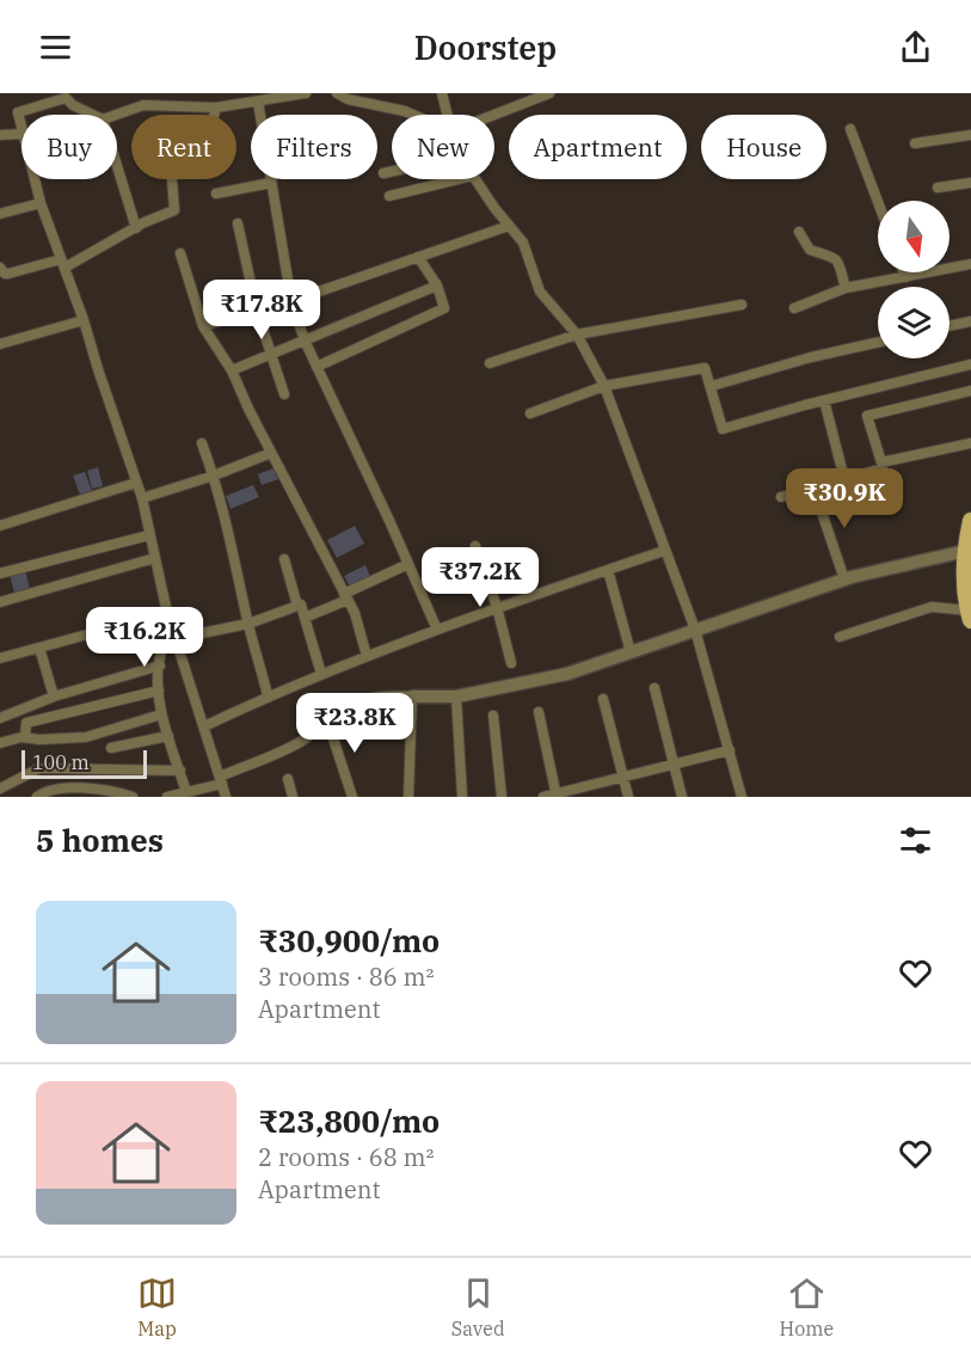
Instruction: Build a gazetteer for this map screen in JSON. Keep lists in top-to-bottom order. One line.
{"scale_bar":"100 m","north":"bottom","page":{"header":"Doorstep","chip":["Buy","Rent","Filters","New","Apartment","House"],"price":["₹17.8K","₹30.9K","₹37.2K","₹16.2K","₹23.8K"],"scale":"100 m","heading":"5 homes","list":[{"name":"₹30,900/mo","note":"3 rooms · 86 m² · Apartment"},{"name":"₹23,800/mo","note":"2 rooms · 68 m² · Apartment"}],"tabs":["Map","Saved","Home"]}}
